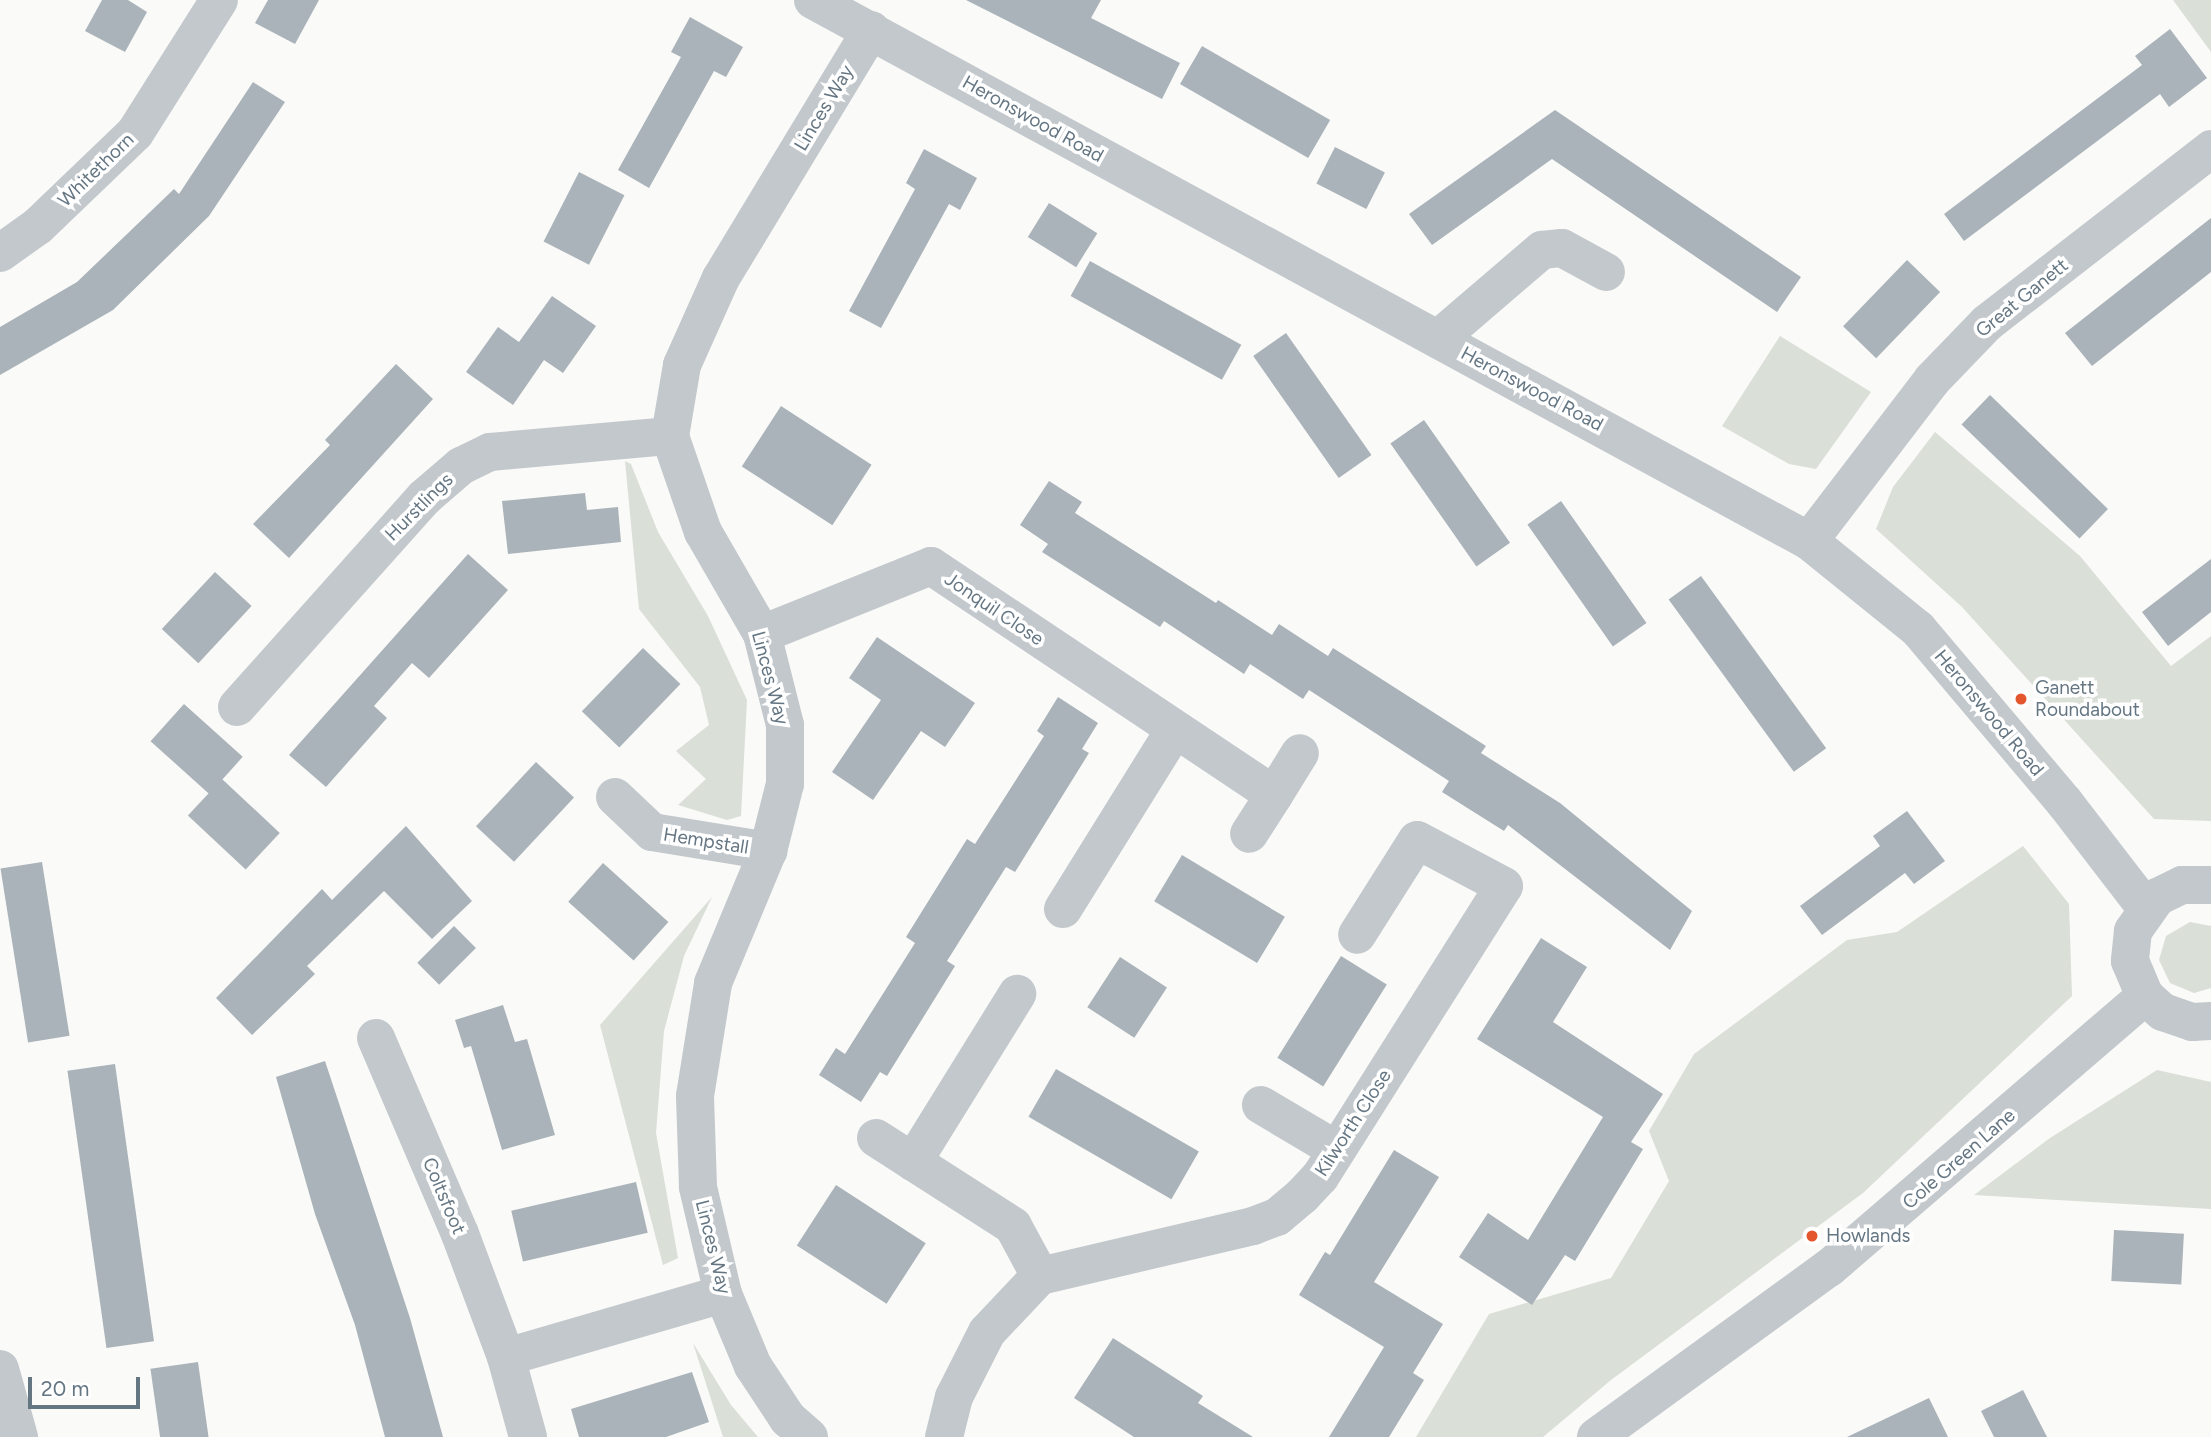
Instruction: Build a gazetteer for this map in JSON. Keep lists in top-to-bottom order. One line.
{"streets":{"street":["Linces Way","Heronswood Road","Whitethorn","Great Ganett","Hurstlings","Jonquil Close","Hempstall","Kilworth Close","Cole Green Lane","Coltsfoot"]},"crossings":[["Linces Way","Heronswood Road"],["Linces Way","Hurstlings"],["Linces Way","Jonquil Close"],["Linces Way","Hempstall"],["Heronswood Road","Great Ganett"]],"places":["Ganett Roundabout","Howlands"],"scale_bar":"20 m"}
